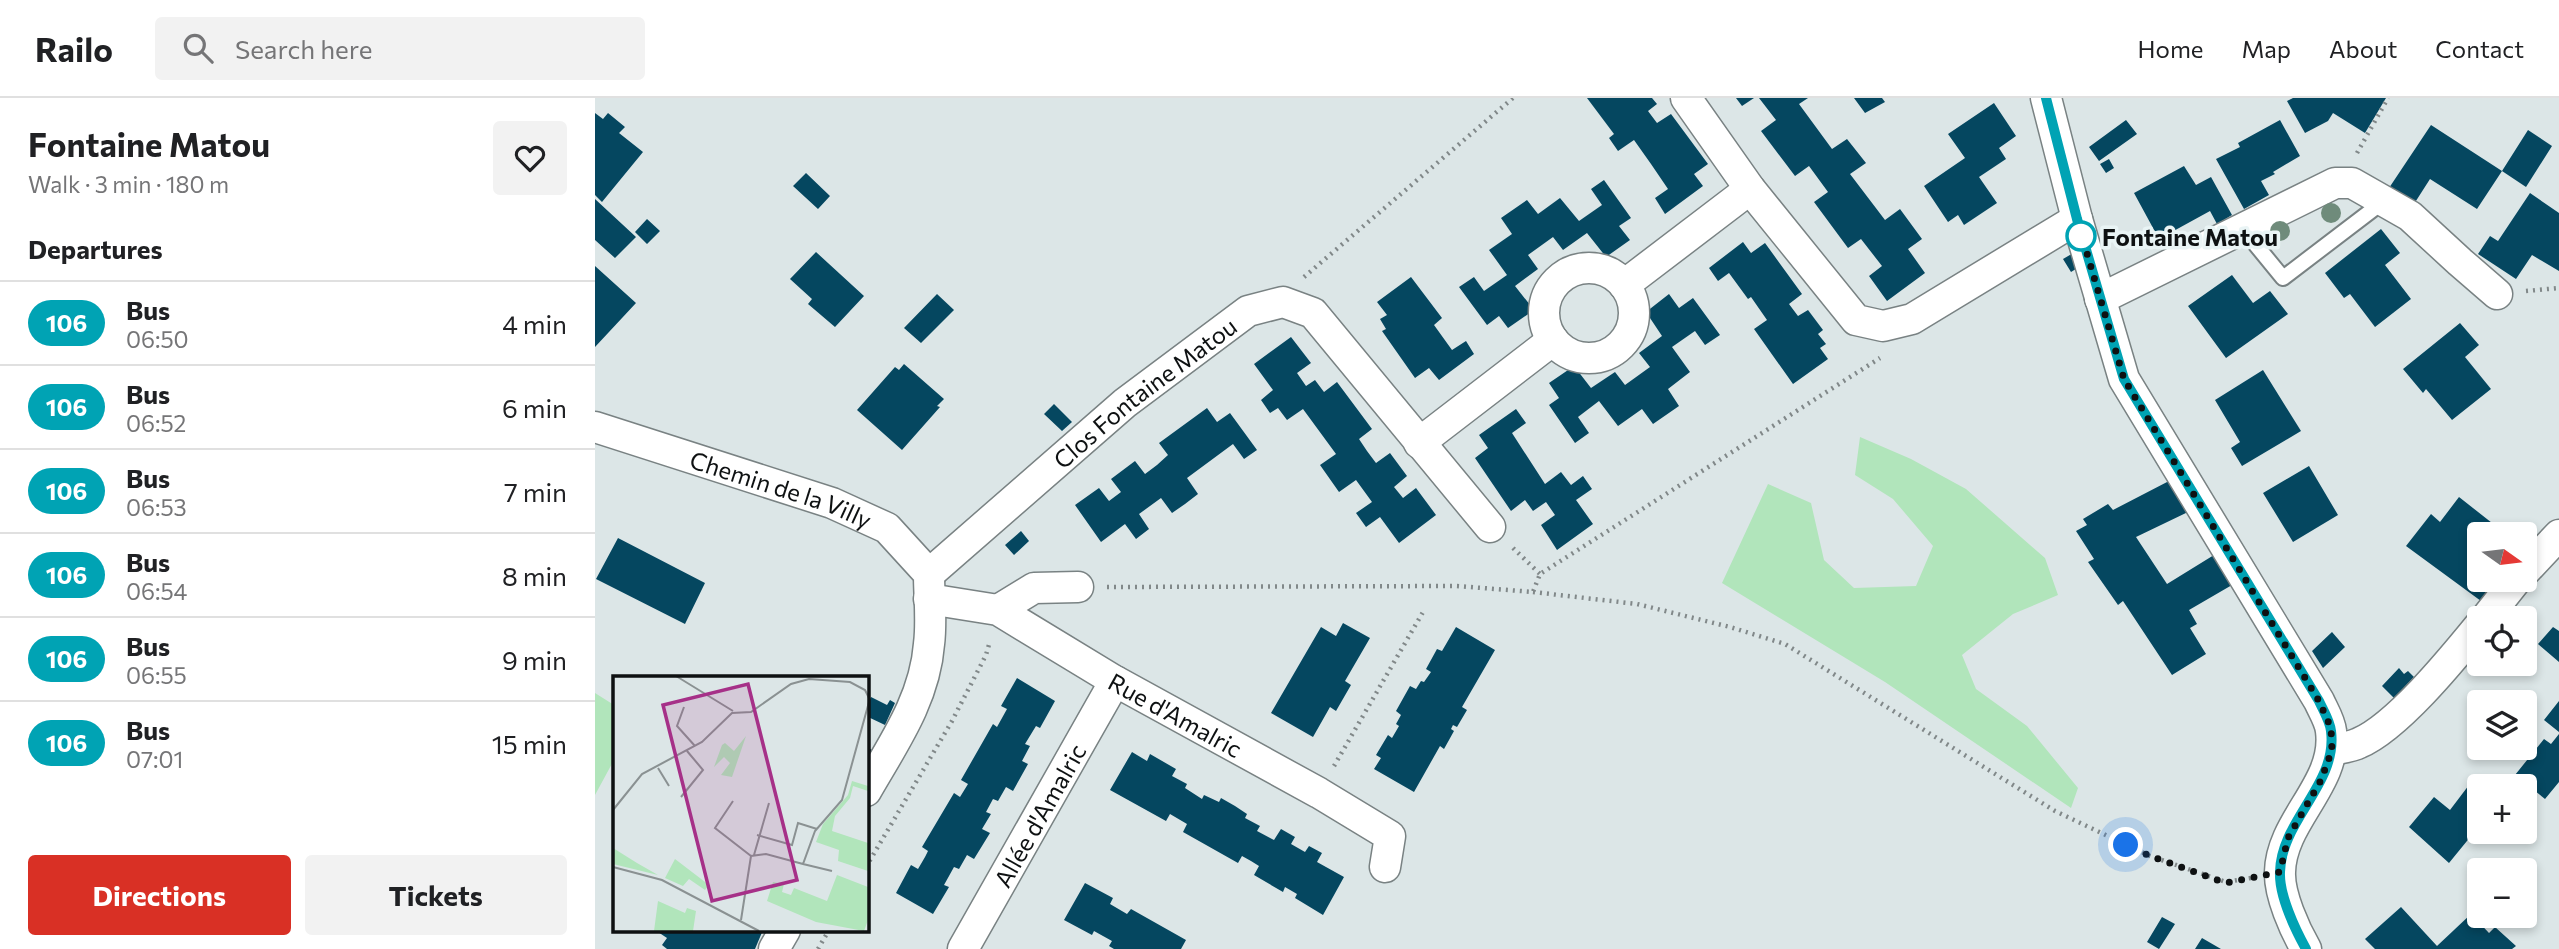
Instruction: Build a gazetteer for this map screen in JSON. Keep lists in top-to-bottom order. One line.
{"streets":{"street":["Clos Fontaine Matou","Chemin de la Villy","Rue d'Amalric","Allée d'Amalric"]},"crossings":[["Clos Fontaine Matou","Chemin de la Villy"],["Clos Fontaine Matou","Rue d'Amalric"],["Chemin de la Villy","Rue d'Amalric"],["Rue d'Amalric","Allée d'Amalric"]],"places":["Fontaine Matou"],"lines":["bus line 106"],"north":"right","page":{"header":"Railo","search":"Search here","nav":["Home","Map","About","Contact"],"heading":[["Fontaine Matou","Walk · 3 min · 180 m"],"Departures"],"list":[{"mark":"106","name":"Bus","note":"06:50","value":"4 min"},{"mark":"106","name":"Bus","note":"06:52","value":"6 min"},{"mark":"106","name":"Bus","note":"06:53","value":"7 min"},{"mark":"106","name":"Bus","note":"06:54","value":"8 min"},{"mark":"106","name":"Bus","note":"06:55","value":"9 min"},{"mark":"106","name":"Bus","note":"07:01","value":"15 min"}],"map_buttons":["+","−"],"buttons":["Directions","Tickets"]}}
